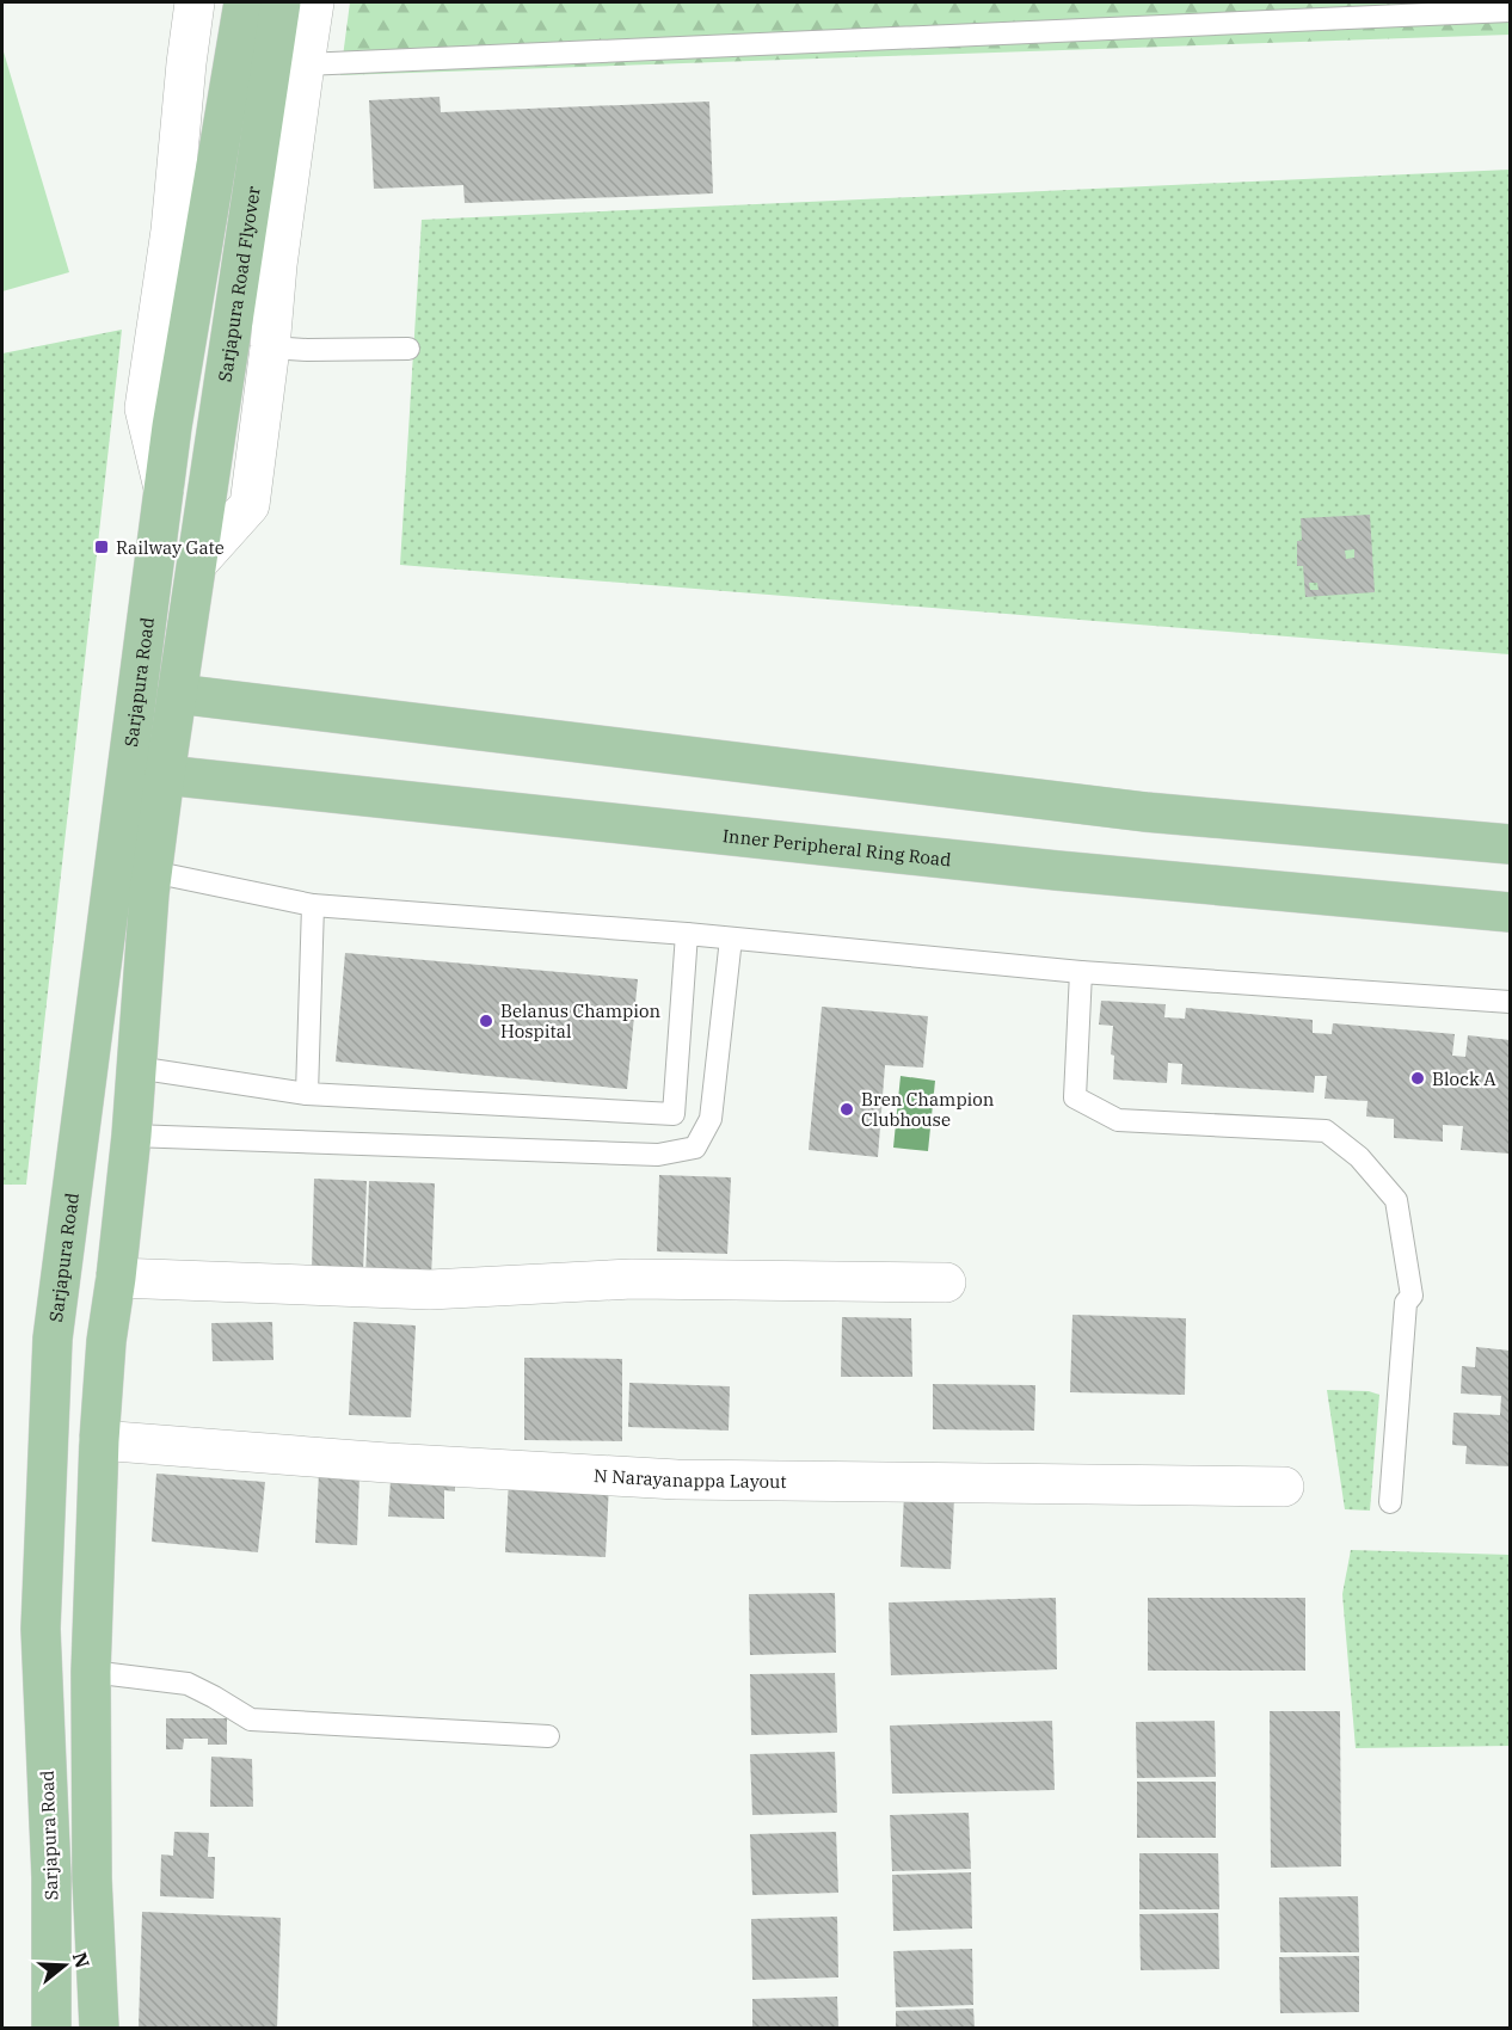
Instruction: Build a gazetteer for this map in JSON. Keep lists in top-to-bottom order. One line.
{"streets":{"main road":["Sarjapura Road Flyover","Sarjapura Road","Inner Peripheral Ring Road"],"street":["N Narayanappa Layout"]},"places":{"transit":["Railway Gate"],"other":["Belanus Champion Hospital","Block A","Bren Champion Clubhouse"]},"north":"right"}
